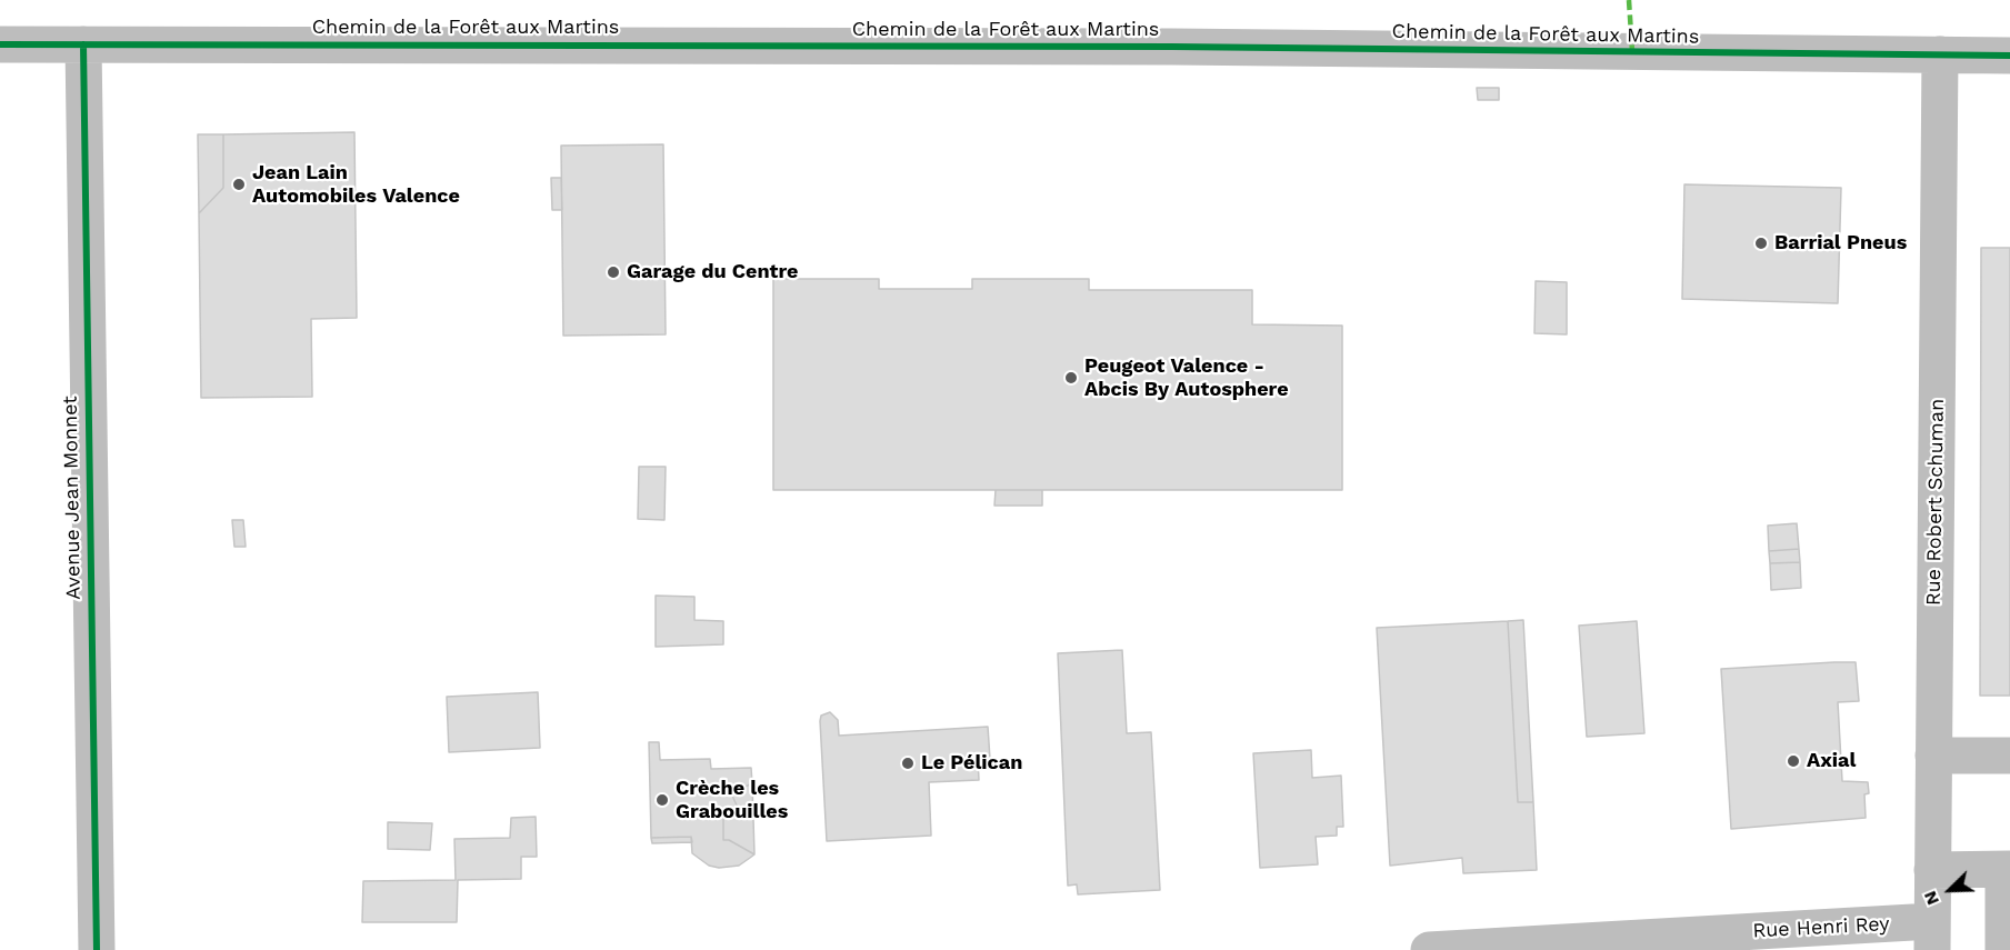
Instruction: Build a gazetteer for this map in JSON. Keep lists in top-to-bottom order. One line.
{"streets":{"street":["Chemin de la Forêt aux Martins","Avenue Jean Monnet","Rue Robert Schuman","Rue Henri Rey"]},"crossings":[["Chemin de la Forêt aux Martins","Avenue Jean Monnet"],["Chemin de la Forêt aux Martins","Rue Robert Schuman"],["Rue Robert Schuman","Rue Henri Rey"]],"places":["Jean Lain Automobiles Valence","Barrial Pneus","Garage du Centre","Peugeot Valence - Abcis By Autosphere","Axial","Le Pélican","Crèche les Grabouilles"],"north":"bottom left"}
